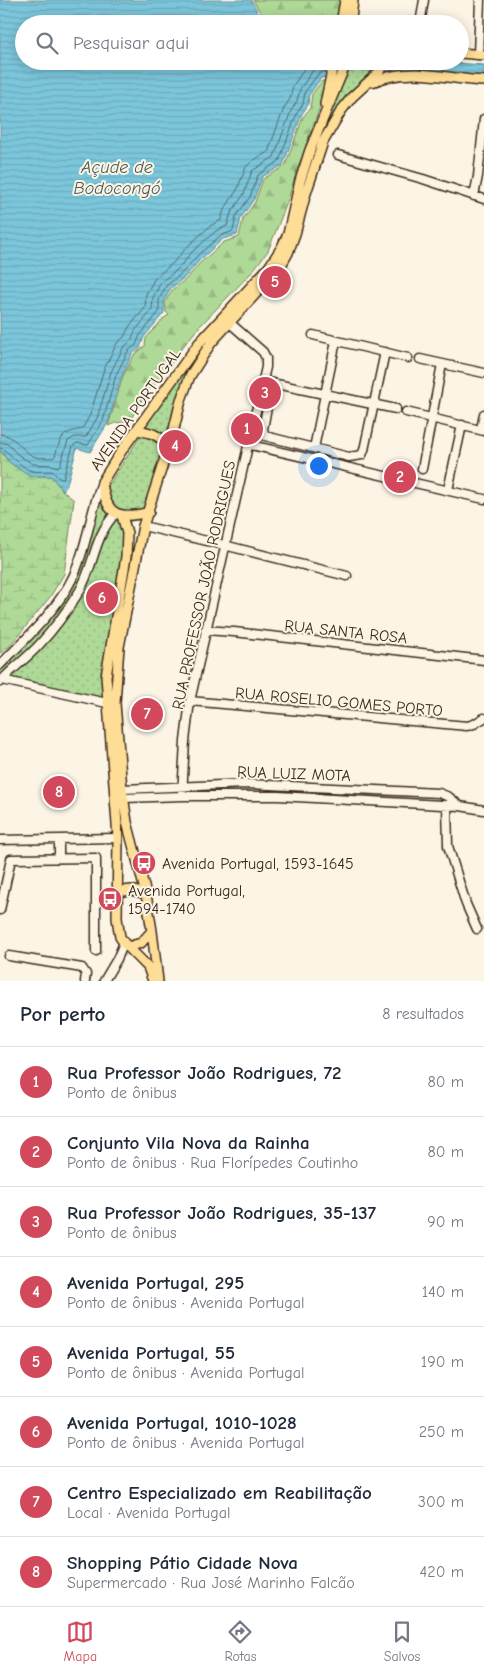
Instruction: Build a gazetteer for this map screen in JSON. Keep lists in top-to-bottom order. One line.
{"streets":{"main road":["AVENIDA PORTUGAL"],"street":["RUA PROFESSOR JOÃO RODRIGUES","RUA SANTA ROSA","RUA ROSELIO GOMES PORTO","RUA LUIZ MOTA"]},"crossings":[["AVENIDA PORTUGAL","RUA PROFESSOR JOÃO RODRIGUES"],["AVENIDA PORTUGAL","RUA LUIZ MOTA"],["RUA PROFESSOR JOÃO RODRIGUES","RUA SANTA ROSA"],["RUA PROFESSOR JOÃO RODRIGUES","RUA ROSELIO GOMES PORTO"],["RUA PROFESSOR JOÃO RODRIGUES","RUA LUIZ MOTA"]],"water":["Açude de Bodocongó"],"places":{"bus stop":["Avenida Portugal, 1593-1645","Avenida Portugal, 1594-1740"]},"page":{"search":"Pesquisar aqui","pins":["5","3","1","4","2","6","7","8"],"heading":["Por perto","8 resultados"],"list":[{"mark":"1","name":"Rua Professor João Rodrigues, 72","note":"Ponto de ônibus","value":"80 m"},{"mark":"2","name":"Conjunto Vila Nova da Rainha","note":"Ponto de ônibus · Rua Florípedes Coutinho","value":"80 m"},{"mark":"3","name":"Rua Professor João Rodrigues, 35-137","note":"Ponto de ônibus","value":"90 m"},{"mark":"4","name":"Avenida Portugal, 295","note":"Ponto de ônibus · Avenida Portugal","value":"140 m"},{"mark":"5","name":"Avenida Portugal, 55","note":"Ponto de ônibus · Avenida Portugal","value":"190 m"},{"mark":"6","name":"Avenida Portugal, 1010-1028","note":"Ponto de ônibus · Avenida Portugal","value":"250 m"},{"mark":"7","name":"Centro Especializado em Reabilitação","note":"Local · Avenida Portugal","value":"300 m"},{"mark":"8","name":"Shopping Pátio Cidade Nova","note":"Supermercado · Rua José Marinho Falcão","value":"420 m"}],"nav":["Mapa","Rotas","Salvos"]}}
